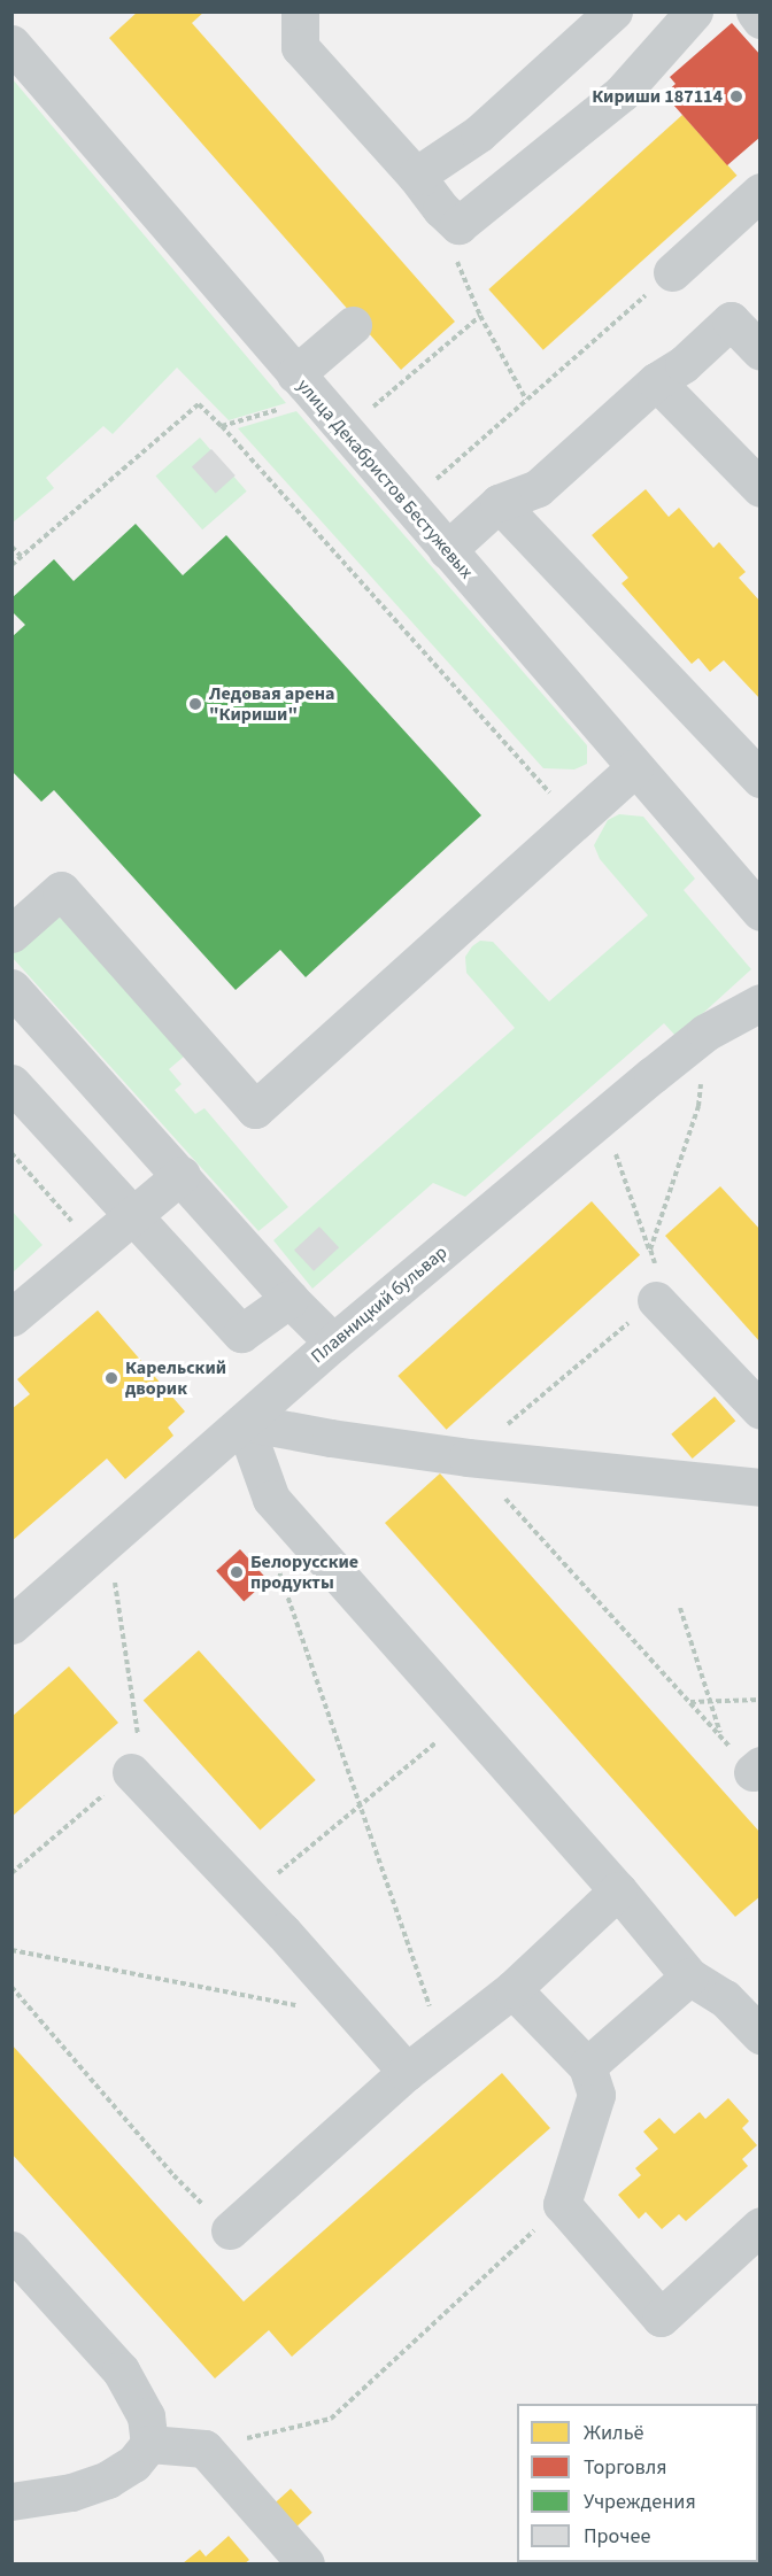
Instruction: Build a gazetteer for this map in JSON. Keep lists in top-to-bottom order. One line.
{"streets":{"street":["улица Декабристов Бестужевых","Плавницкий бульвар"]},"places":["Кириши 187114","Ледовая арена \"Кириши\"","Карельский дворик","Белорусские продукты"],"legend":["Жильё","Торговля","Учреждения","Прочее"]}
